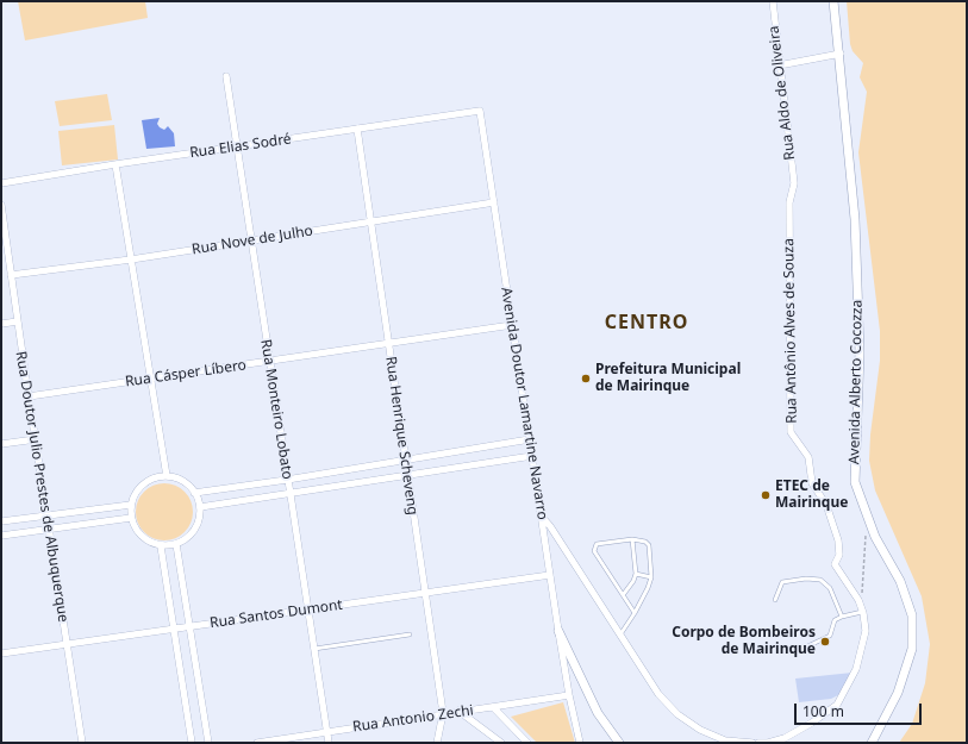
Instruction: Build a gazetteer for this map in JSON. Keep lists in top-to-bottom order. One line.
{"streets":{"street":["Rua Aldo de Oliveira","Rua Elias Sodré","Rua Nove de Julho","Rua Antônio Alves de Souza","Rua Cásper Líbero","Avenida Alberto Cocozza","Avenida Doutor Lamartine Navarro","Rua Monteiro Lobato","Rua Henrique Scheveng","Rua Doutor Julio Prestes de Albuquerque","Rua Santos Dumont","Rua Antonio Zechi"]},"crossings":[["Rua Aldo de Oliveira","Rua Antônio Alves de Souza"],["Rua Elias Sodré","Avenida Doutor Lamartine Navarro"],["Rua Elias Sodré","Rua Monteiro Lobato"],["Rua Elias Sodré","Rua Henrique Scheveng"],["Rua Nove de Julho","Avenida Doutor Lamartine Navarro"],["Rua Nove de Julho","Rua Monteiro Lobato"],["Rua Nove de Julho","Rua Henrique Scheveng"],["Rua Nove de Julho","Rua Doutor Julio Prestes de Albuquerque"],["Rua Cásper Líbero","Avenida Doutor Lamartine Navarro"],["Rua Cásper Líbero","Rua Monteiro Lobato"],["Rua Cásper Líbero","Rua Henrique Scheveng"],["Rua Cásper Líbero","Rua Doutor Julio Prestes de Albuquerque"],["Avenida Doutor Lamartine Navarro","Rua Santos Dumont"],["Avenida Doutor Lamartine Navarro","Rua Antonio Zechi"],["Rua Monteiro Lobato","Rua Santos Dumont"],["Rua Monteiro Lobato","Rua Antonio Zechi"],["Rua Henrique Scheveng","Rua Santos Dumont"],["Rua Henrique Scheveng","Rua Antonio Zechi"],["Rua Doutor Julio Prestes de Albuquerque","Rua Santos Dumont"]],"districts":["CENTRO"],"places":["Prefeitura Municipal de Mairinque","ETEC de Mairinque","Corpo de Bombeiros de Mairinque"],"scale_bar":"100 m"}
